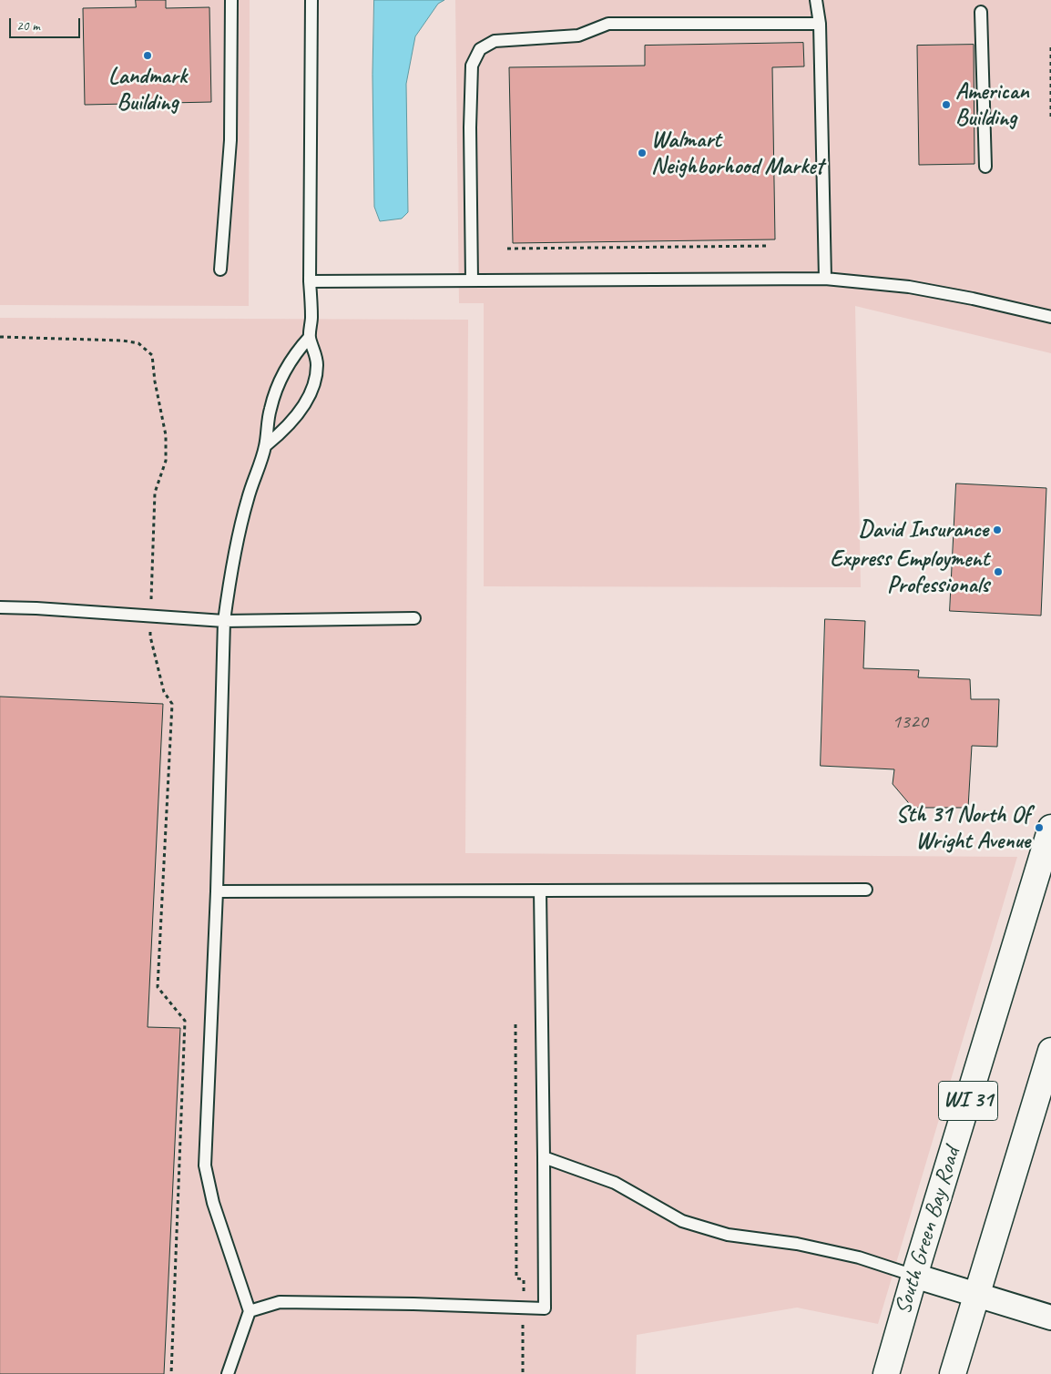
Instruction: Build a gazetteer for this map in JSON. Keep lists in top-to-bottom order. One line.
{"streets":{"main road":["WI 31","South Green Bay Road"]},"places":["Landmark Building","American Building","Walmart Neighborhood Market","David Insurance","Express Employment Professionals","Sth 31 North Of Wright Avenue"],"house_numbers":["1320"],"scale_bar":"20 m"}
